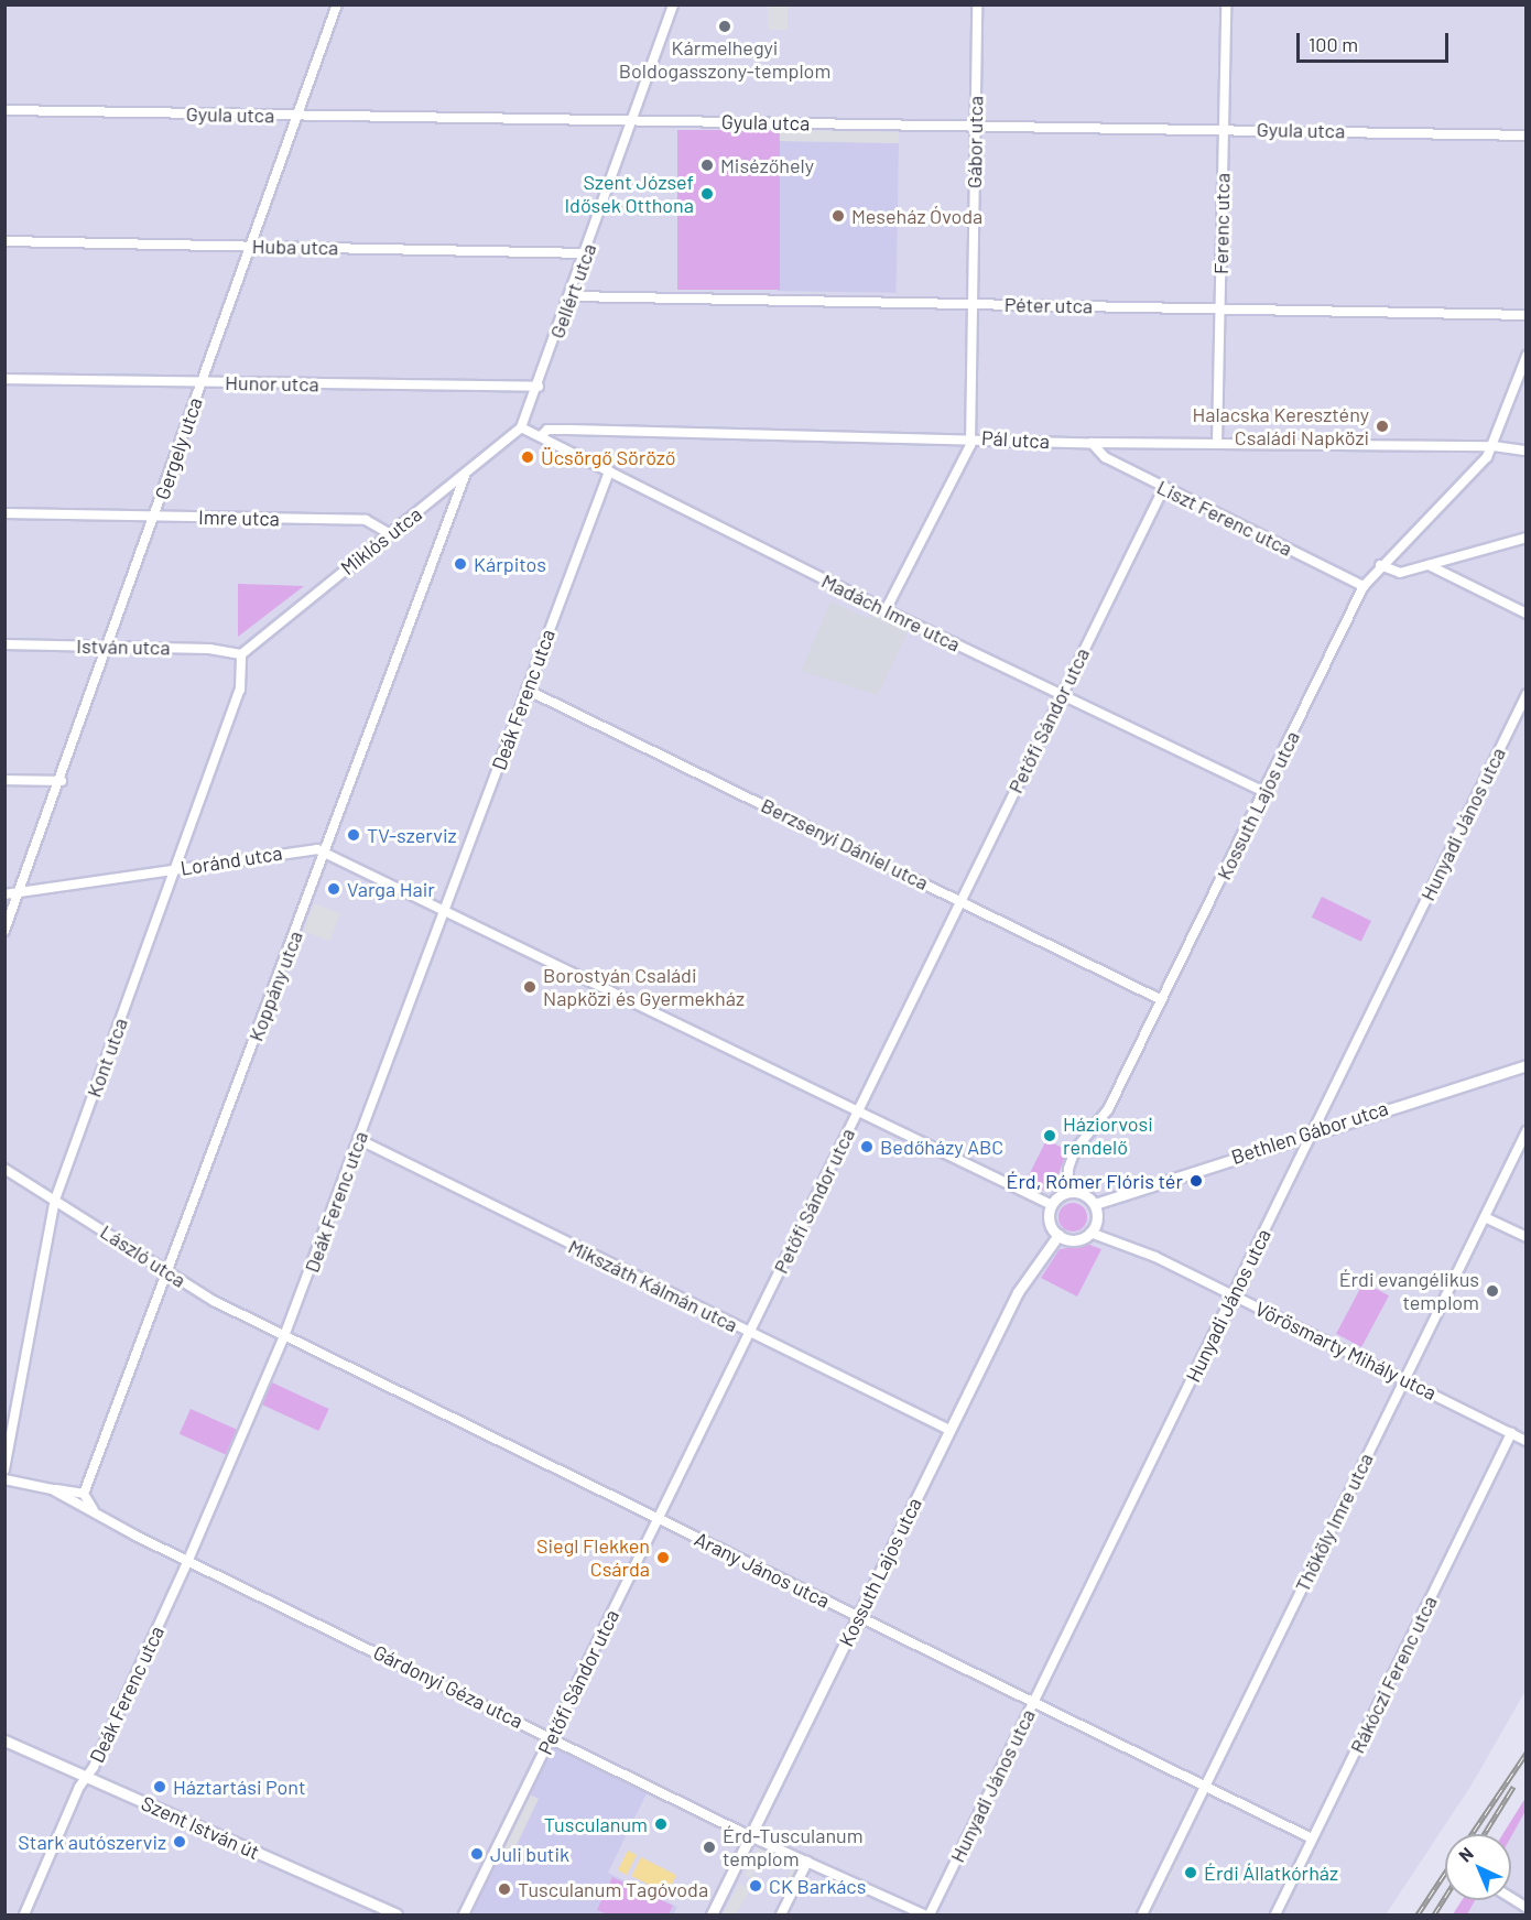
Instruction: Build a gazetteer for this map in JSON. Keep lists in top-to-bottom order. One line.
{"streets":{"street":["Gyula utca","Gábor utca","Ferenc utca","Huba utca","Gellért utca","Péter utca","Hunor utca","Pál utca","Gergely utca","Imre utca","Liszt Ferenc utca","Miklós utca","Madách Imre utca","István utca","Deák Ferenc utca","Petőfi Sándor utca","Kossuth Lajos utca","Hunyadi János utca","Berzsenyi Dániel utca","Loránd utca","Koppány utca","Kont utca","Bethlen Gábor utca","László utca","Mikszáth Kálmán utca","Vörösmarty Mihály utca","Thököly Imre utca","Arany János utca","Rákóczi Ferenc utca","Gárdonyi Géza utca","Szent István út"]},"crossings":[["Gyula utca","Gábor utca"],["Gyula utca","Ferenc utca"],["Gyula utca","Gellért utca"],["Gyula utca","Gergely utca"],["Gábor utca","Péter utca"],["Gábor utca","Pál utca"],["Gábor utca","Madách Imre utca"],["Ferenc utca","Péter utca"],["Ferenc utca","Pál utca"],["Huba utca","Gellért utca"],["Huba utca","Gergely utca"],["Gellért utca","Péter utca"],["Gellért utca","Hunor utca"],["Gellért utca","Miklós utca"],["Gellért utca","Madách Imre utca"],["Hunor utca","Gergely utca"],["Pál utca","Liszt Ferenc utca"],["Pál utca","Madách Imre utca"],["Pál utca","Kossuth Lajos utca"],["Gergely utca","Imre utca"],["Gergely utca","István utca"],["Gergely utca","Loránd utca"],["Imre utca","Miklós utca"],["Liszt Ferenc utca","Petőfi Sándor utca"],["Liszt Ferenc utca","Kossuth Lajos utca"],["Miklós utca","Madách Imre utca"],["Miklós utca","István utca"],["Miklós utca","Koppány utca"],["Miklós utca","Kont utca"],["Madách Imre utca","Deák Ferenc utca"],["Madách Imre utca","Petőfi Sándor utca"],["Madách Imre utca","Kossuth Lajos utca"],["István utca","Kont utca"],["Deák Ferenc utca","Berzsenyi Dániel utca"],["Deák Ferenc utca","Loránd utca"],["Deák Ferenc utca","László utca"],["Deák Ferenc utca","Mikszáth Kálmán utca"],["Deák Ferenc utca","Arany János utca"],["Deák Ferenc utca","Gárdonyi Géza utca"],["Deák Ferenc utca","Szent István út"],["Petőfi Sándor utca","Berzsenyi Dániel utca"],["Petőfi Sándor utca","Mikszáth Kálmán utca"],["Petőfi Sándor utca","Arany János utca"],["Petőfi Sándor utca","Gárdonyi Géza utca"],["Kossuth Lajos utca","Berzsenyi Dániel utca"],["Kossuth Lajos utca","Bethlen Gábor utca"],["Kossuth Lajos utca","Mikszáth Kálmán utca"],["Kossuth Lajos utca","Vörösmarty Mihály utca"],["Kossuth Lajos utca","Arany János utca"],["Kossuth Lajos utca","Gárdonyi Géza utca"],["Hunyadi János utca","Bethlen Gábor utca"],["Hunyadi János utca","Vörösmarty Mihály utca"],["Hunyadi János utca","Arany János utca"],["Loránd utca","Koppány utca"],["Loránd utca","Kont utca"],["Koppány utca","László utca"],["Kont utca","László utca"],["Bethlen Gábor utca","Vörösmarty Mihály utca"],["László utca","Arany János utca"],["Vörösmarty Mihály utca","Thököly Imre utca"],["Vörösmarty Mihály utca","Rákóczi Ferenc utca"],["Thököly Imre utca","Arany János utca"],["Arany János utca","Rákóczi Ferenc utca"]],"places":["Kármelhegyi Boldogasszony-templom","Misézőhely","Szent József Idősek Otthona","Meseház Óvoda","Halacska Keresztény Családi Napközi","Ücsörgő Söröző","Kárpitos","TV-szerviz","Varga Hair","Borostyán Családi Napközi és Gyermekház","Háziorvosi rendelő","Bedőházy ABC","Érd, Rómer Flóris tér","Érdi evangélikus templom","Siegl Flekken Csárda","Háztartási Pont","Tusculanum","Stark autószerviz","Érd-Tusculanum templom","Juli butik","Érdi Állatkórház","CK Barkács","Tusculanum Tagóvoda"],"scale_bar":"100 m","north":"top left"}
